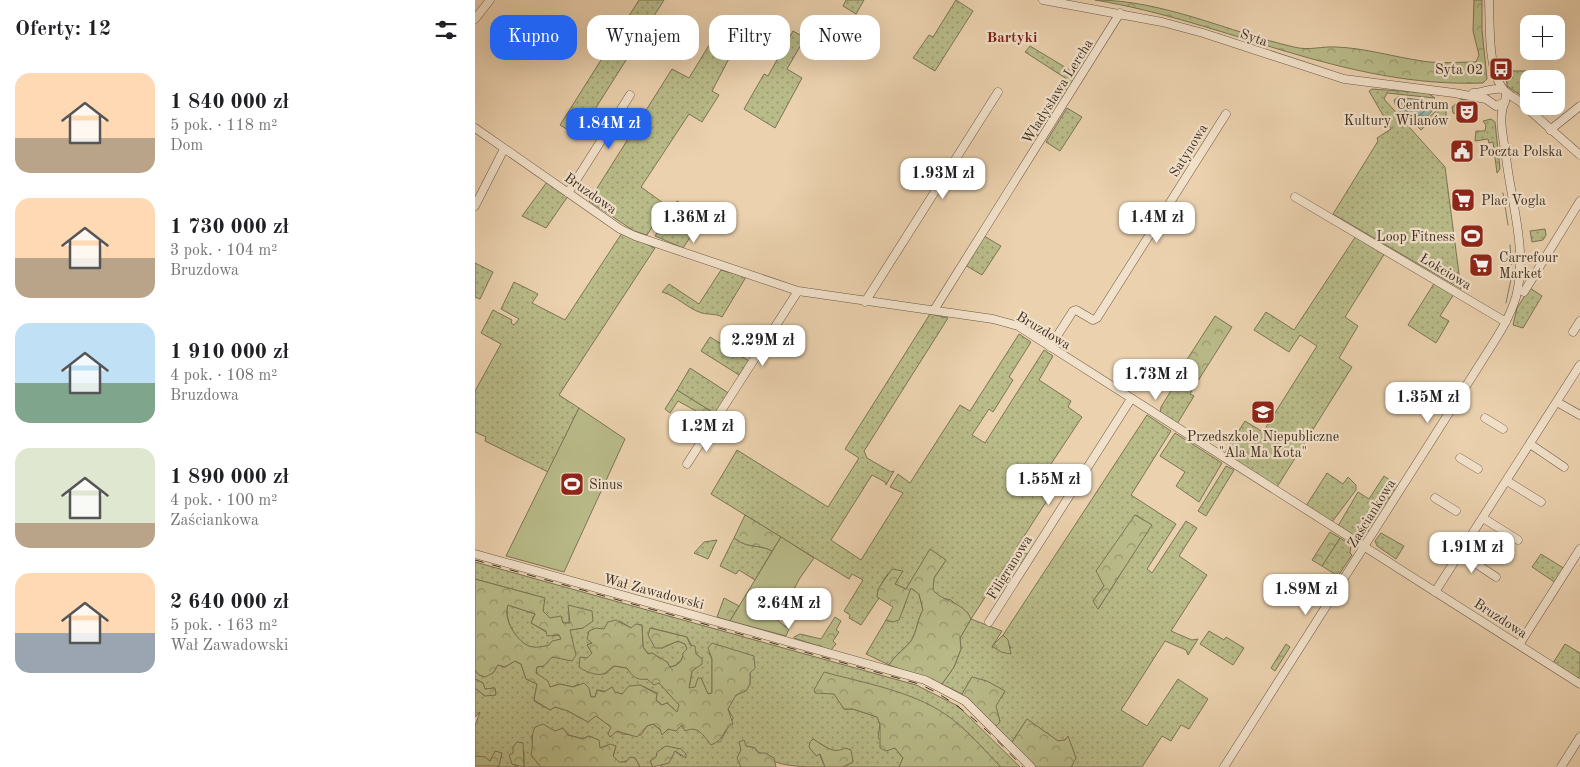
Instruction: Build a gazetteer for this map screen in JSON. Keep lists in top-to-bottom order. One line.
{"streets":{"street":["Syta","Władysława Lercha","Satynowa","Bruzdowa","Łokciowa","Zaściankowa","Filigranowa","Wał Zawadowski"]},"crossings":[["Syta","Władysława Lercha"],["Władysława Lercha","Bruzdowa"],["Satynowa","Bruzdowa"],["Bruzdowa","Zaściankowa"],["Bruzdowa","Filigranowa"],["Łokciowa","Zaściankowa"]],"districts":["Bartyki"],"places":{"bus stop":["Syta 02"],"theatre":["Centrum Kultury Wilanów"],"public building":["Poczta Polska"],"supermarket":["Plac Vogla","Carrefour Market"],"sports":["Loop Fitness","Sinus"],"school or university":["Przedszkole Niepubliczne \"Ala Ma Kota\""]},"page":{"heading":"Oferty: 12","map_buttons":["+","−"],"chip":["Kupno","Wynajem","Filtry","Nowe"],"list":[{"name":"1 840 000 zł","note":"5 pok. · 118 m² · Dom"},{"name":"1 730 000 zł","note":"3 pok. · 104 m² · Bruzdowa"},{"name":"1 910 000 zł","note":"4 pok. · 108 m² · Bruzdowa"},{"name":"1 890 000 zł","note":"4 pok. · 100 m² · Zaściankowa"},{"name":"2 640 000 zł","note":"5 pok. · 163 m² · Wał Zawadowski"}],"price":["1.84M zł","1.93M zł","1.36M zł","1.4M zł","2.29M zł","1.73M zł","1.35M zł","1.2M zł","1.55M zł","1.91M zł","1.89M zł","2.64M zł"]}}
